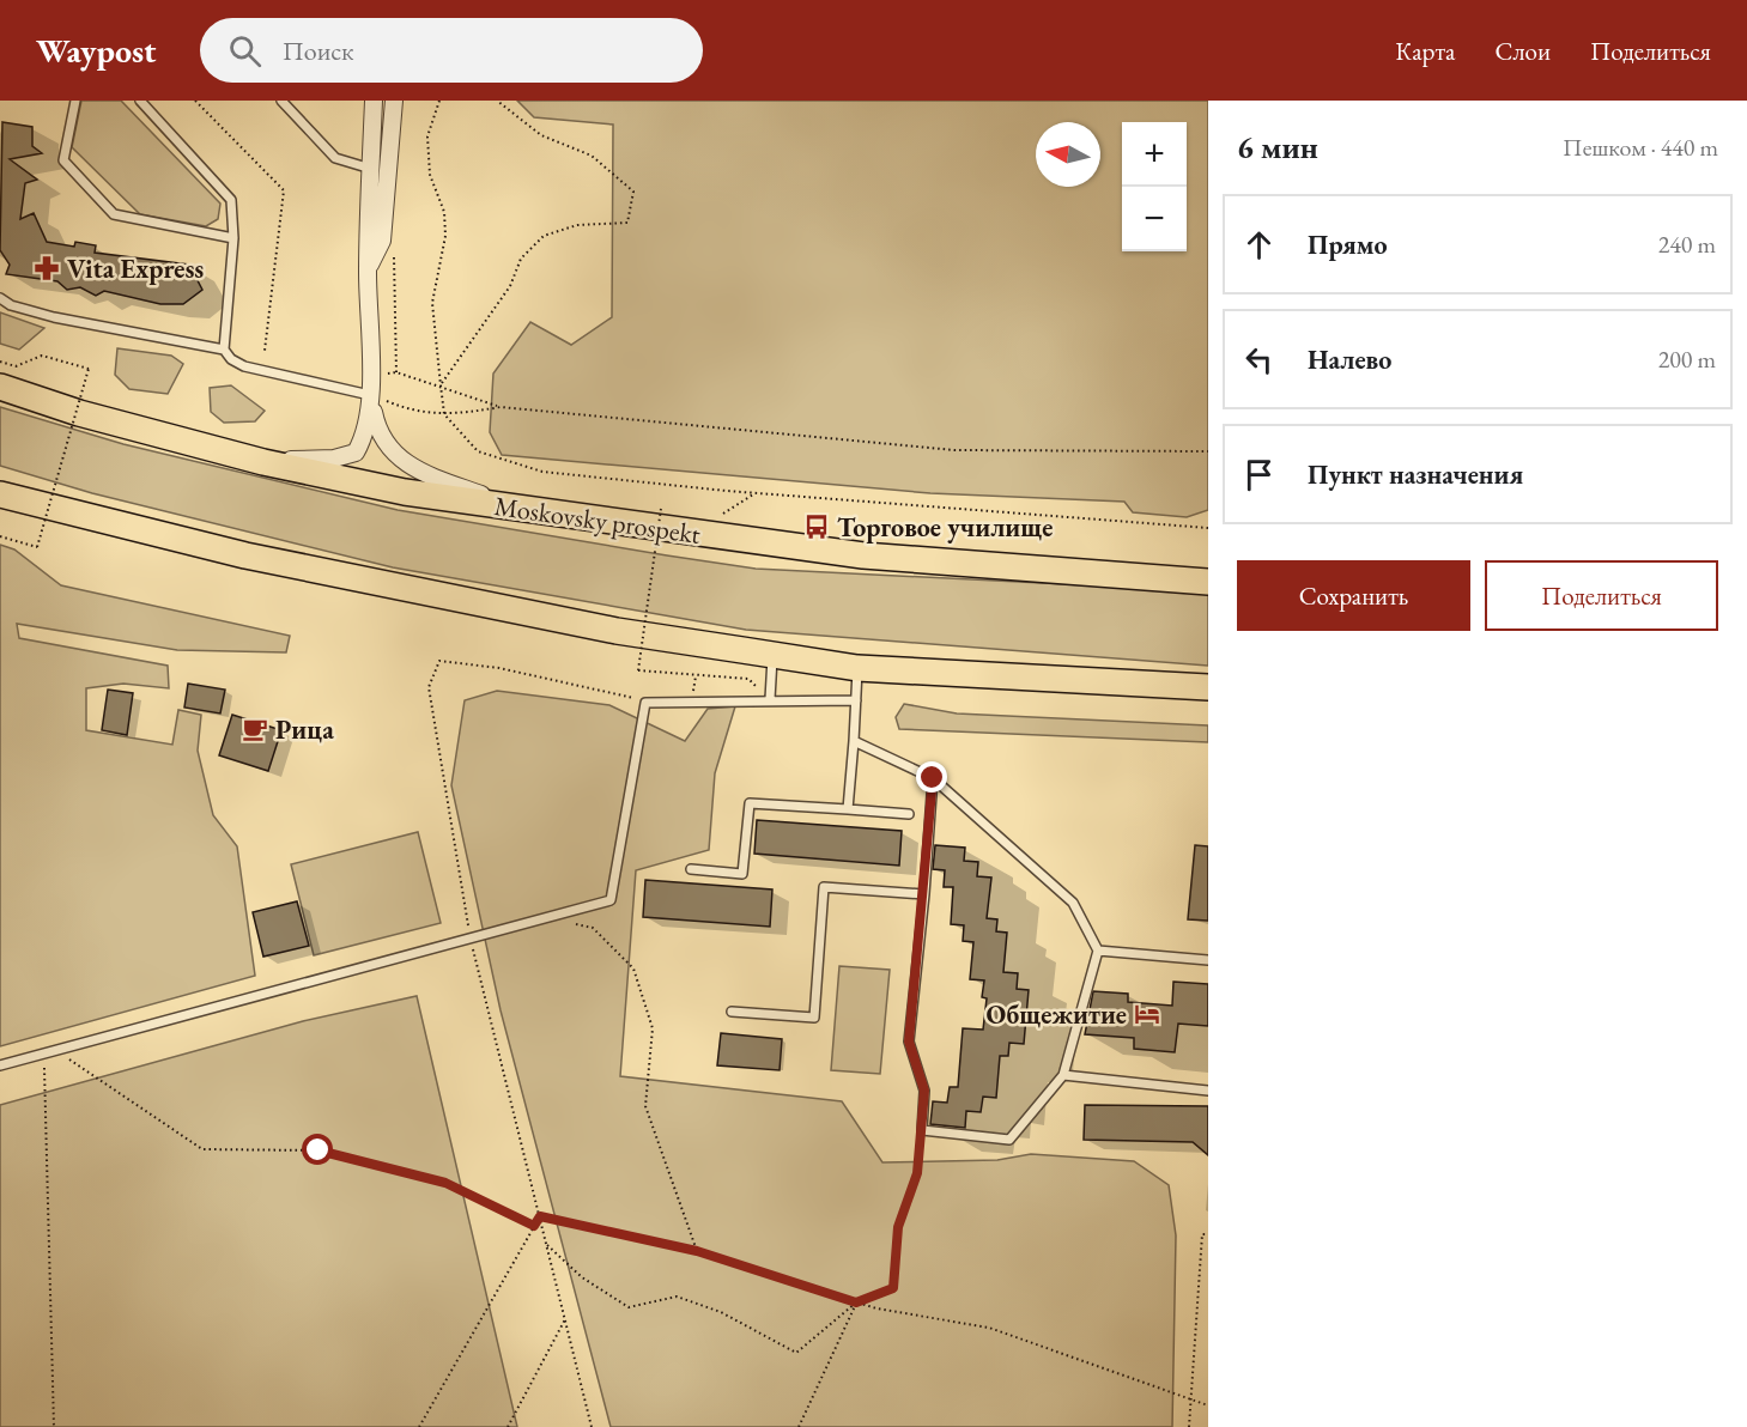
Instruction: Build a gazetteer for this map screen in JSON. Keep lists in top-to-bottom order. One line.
{"streets":{"main road":["Moskovsky prospekt"]},"places":{"pharmacy":["Vita Express"],"bus stop":["Торговое училище"],"cafe":["Рица"],"hotel":["Общежитие"]},"north":"left","page":{"header":"Waypost","search":"Поиск","nav":["Карта","Слои","Поделиться"],"heading":["6 мин","Пешком · 440 m"],"map_buttons":["+","−"],"list":[["Прямо","240 m"],["Налево","200 m"],"Пункт назначения"],"buttons":["Сохранить","Поделиться"]}}
